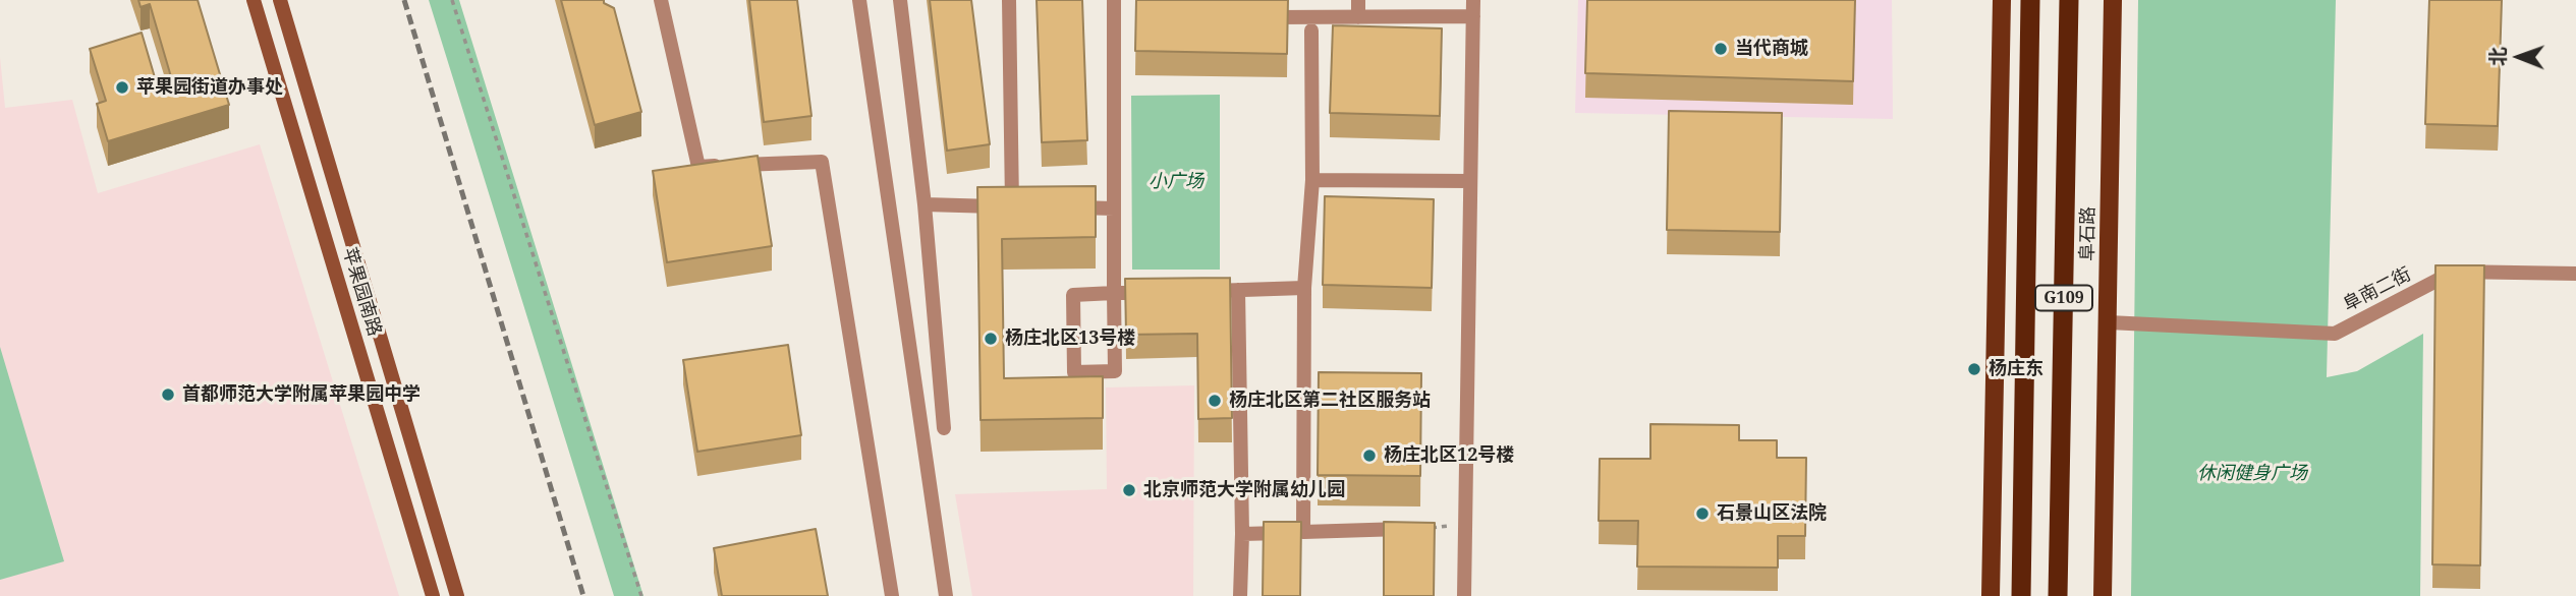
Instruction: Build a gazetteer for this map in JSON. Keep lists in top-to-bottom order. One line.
{"streets":{"highway":["阜石路","G109"],"main road":["苹果园南路"],"street":["阜南二街"]},"crossings":[["阜石路","阜南二街"]],"parks":["小广场","休闲健身广场"],"places":["当代商城","苹果园街道办事处","杨庄北区13号楼","杨庄东","首都师范大学附属苹果园中学","杨庄北区第二社区服务站","杨庄北区12号楼","北京师范大学附属幼儿园","石景山区法院"],"north":"left"}
